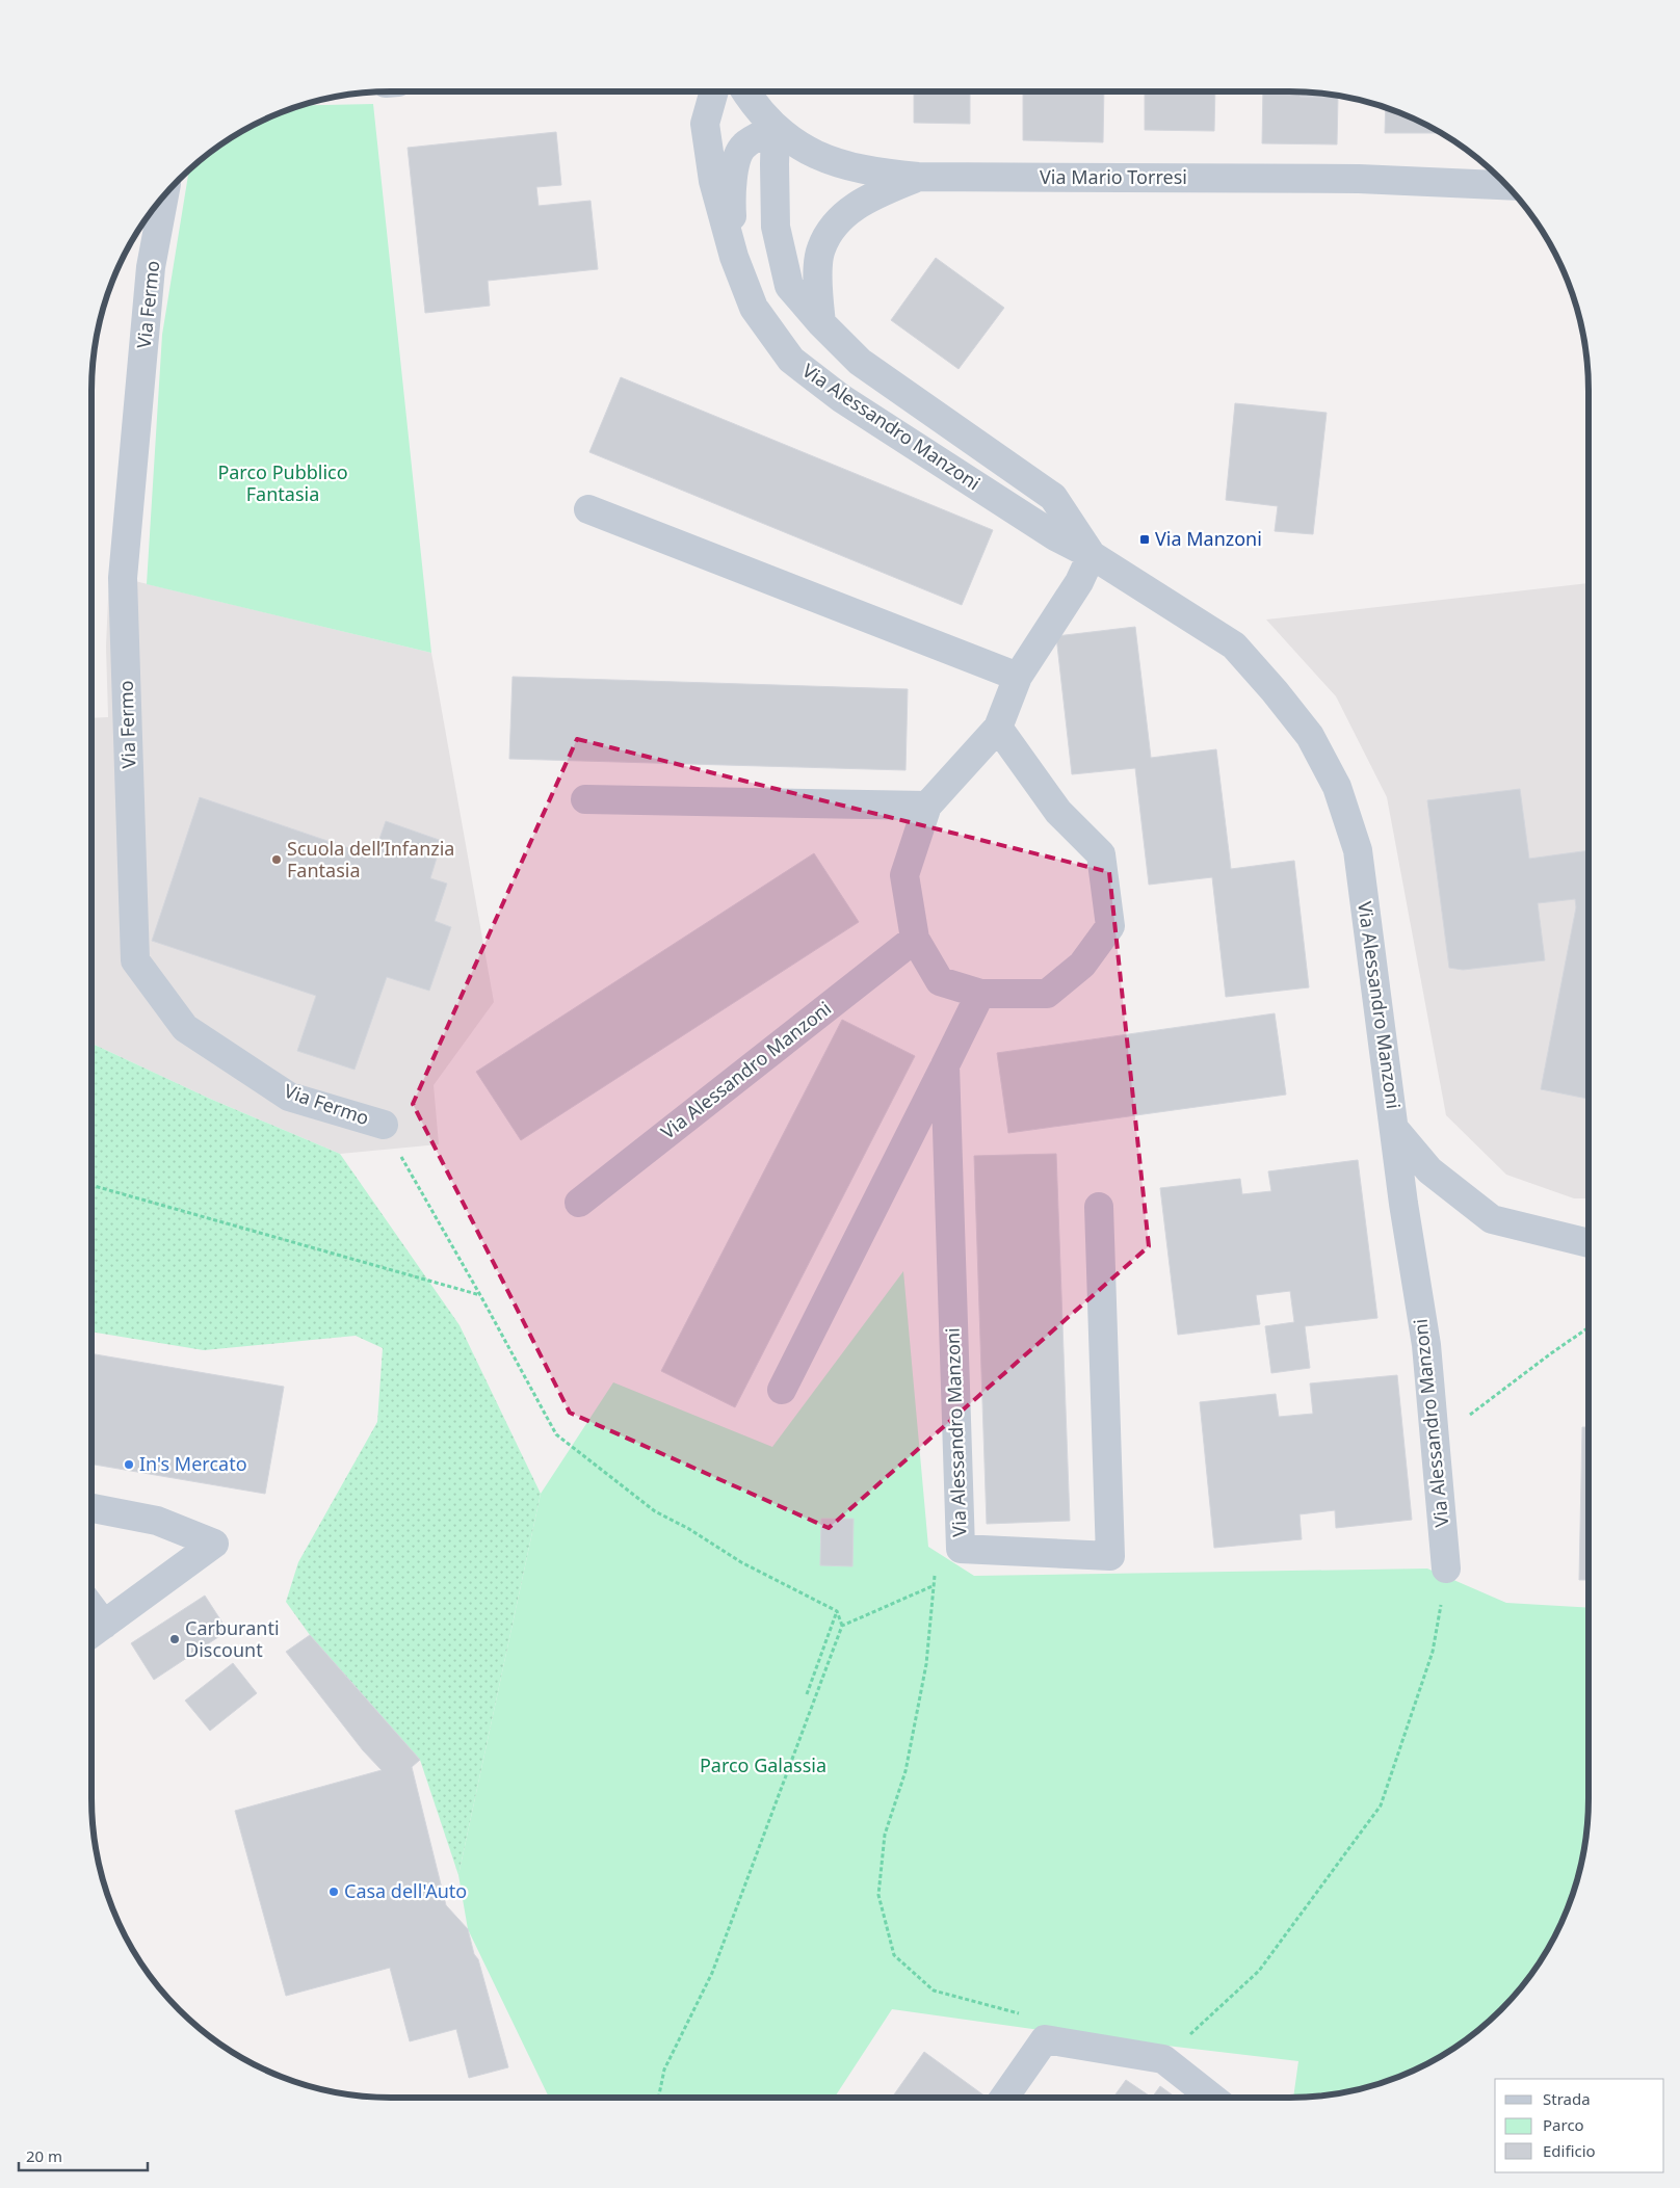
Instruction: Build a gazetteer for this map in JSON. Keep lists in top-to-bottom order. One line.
{"streets":{"street":["Via Mario Torresi","Via Fermo","Via Alessandro Manzoni"]},"crossings":[["Via Mario Torresi","Via Alessandro Manzoni"]],"parks":["Parco Pubblico Fantasia","Parco Galassia"],"places":{"transit":["Via Manzoni"],"other":["Scuola dell’Infanzia Fantasia","In's Mercato","Carburanti Discount","Casa dell'Auto"]},"legend":["Strada","Parco","Edificio"],"scale_bar":"20 m"}
